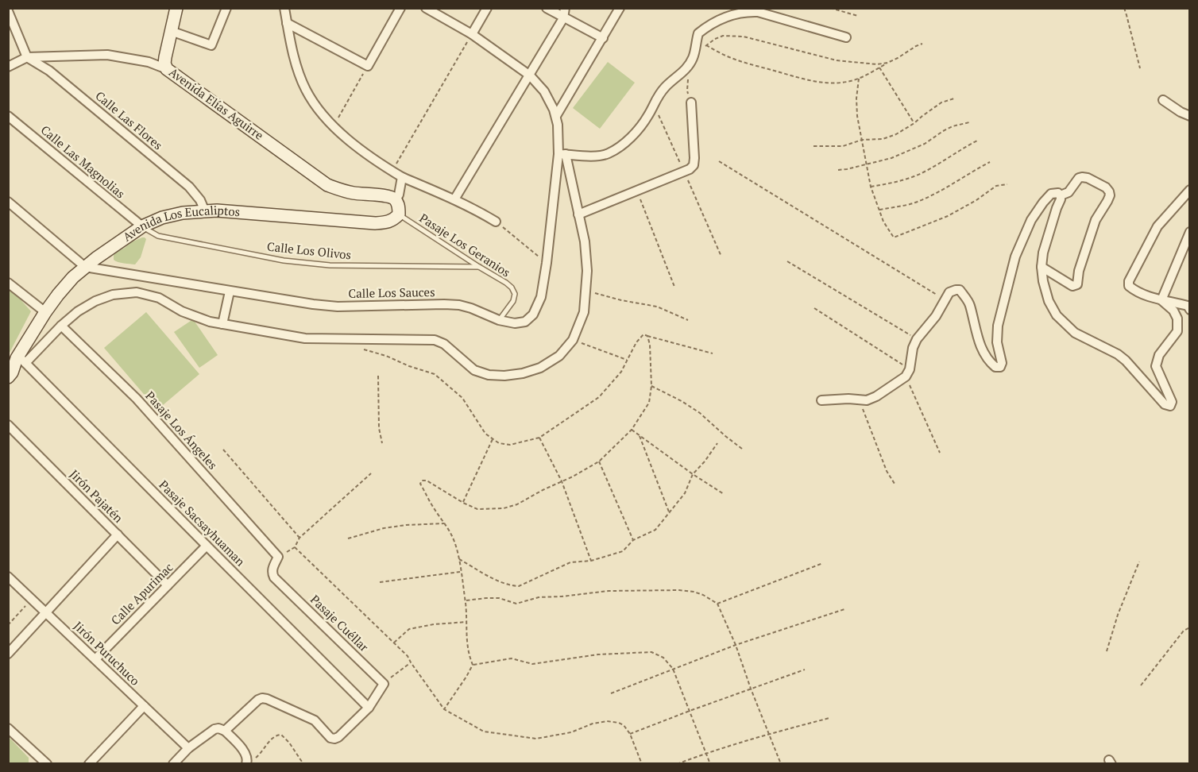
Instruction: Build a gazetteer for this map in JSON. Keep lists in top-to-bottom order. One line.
{"streets":{"street":["Avenida Elías Aguirre","Calle Las Flores","Calle Las Magnolias","Avenida Los Eucaliptos","Calle Los Sauces","Pasaje Los Ángeles","Jirón Pajatén","Pasaje Sacsayhuaman","Calle Apurimac","Pasaje Cuéllar","Jirón Puruchuco"],"lane":["Pasaje Los Geranios","Calle Los Olivos"]},"crossings":[["Avenida Elías Aguirre","Calle Las Flores"],["Calle Las Flores","Avenida Los Eucaliptos"],["Calle Las Magnolias","Avenida Los Eucaliptos"],["Calle Las Magnolias","Calle Los Olivos"],["Avenida Los Eucaliptos","Pasaje Los Geranios"],["Avenida Los Eucaliptos","Calle Los Olivos"],["Avenida Los Eucaliptos","Calle Los Sauces"],["Avenida Los Eucaliptos","Pasaje Sacsayhuaman"],["Pasaje Los Geranios","Calle Los Olivos"],["Pasaje Los Geranios","Calle Los Sauces"],["Pasaje Los Ángeles","Pasaje Cuéllar"],["Jirón Pajatén","Calle Apurimac"],["Pasaje Sacsayhuaman","Calle Apurimac"],["Calle Apurimac","Jirón Puruchuco"]]}
